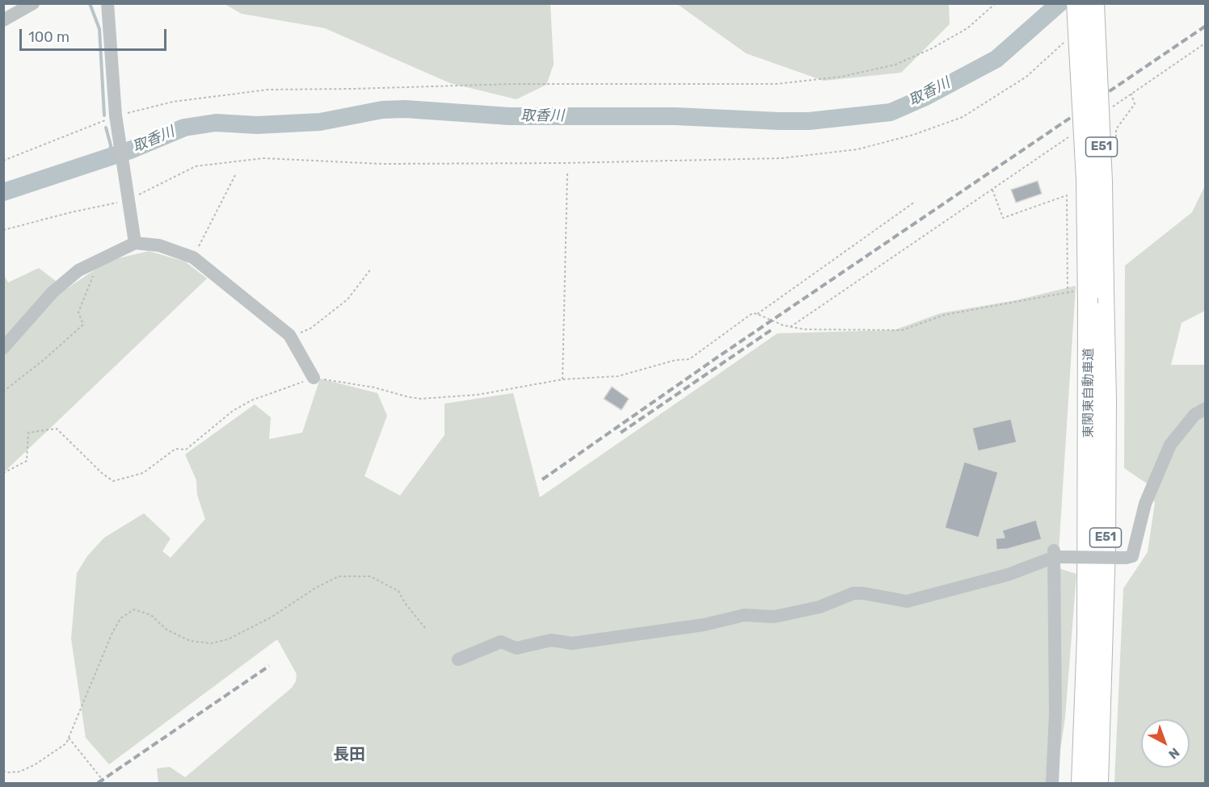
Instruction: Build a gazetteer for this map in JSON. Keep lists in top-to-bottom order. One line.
{"streets":{"highway":["E51","東関東自動車道"]},"districts":["長田"],"water":["取香川"],"scale_bar":"100 m","north":"bottom right"}
